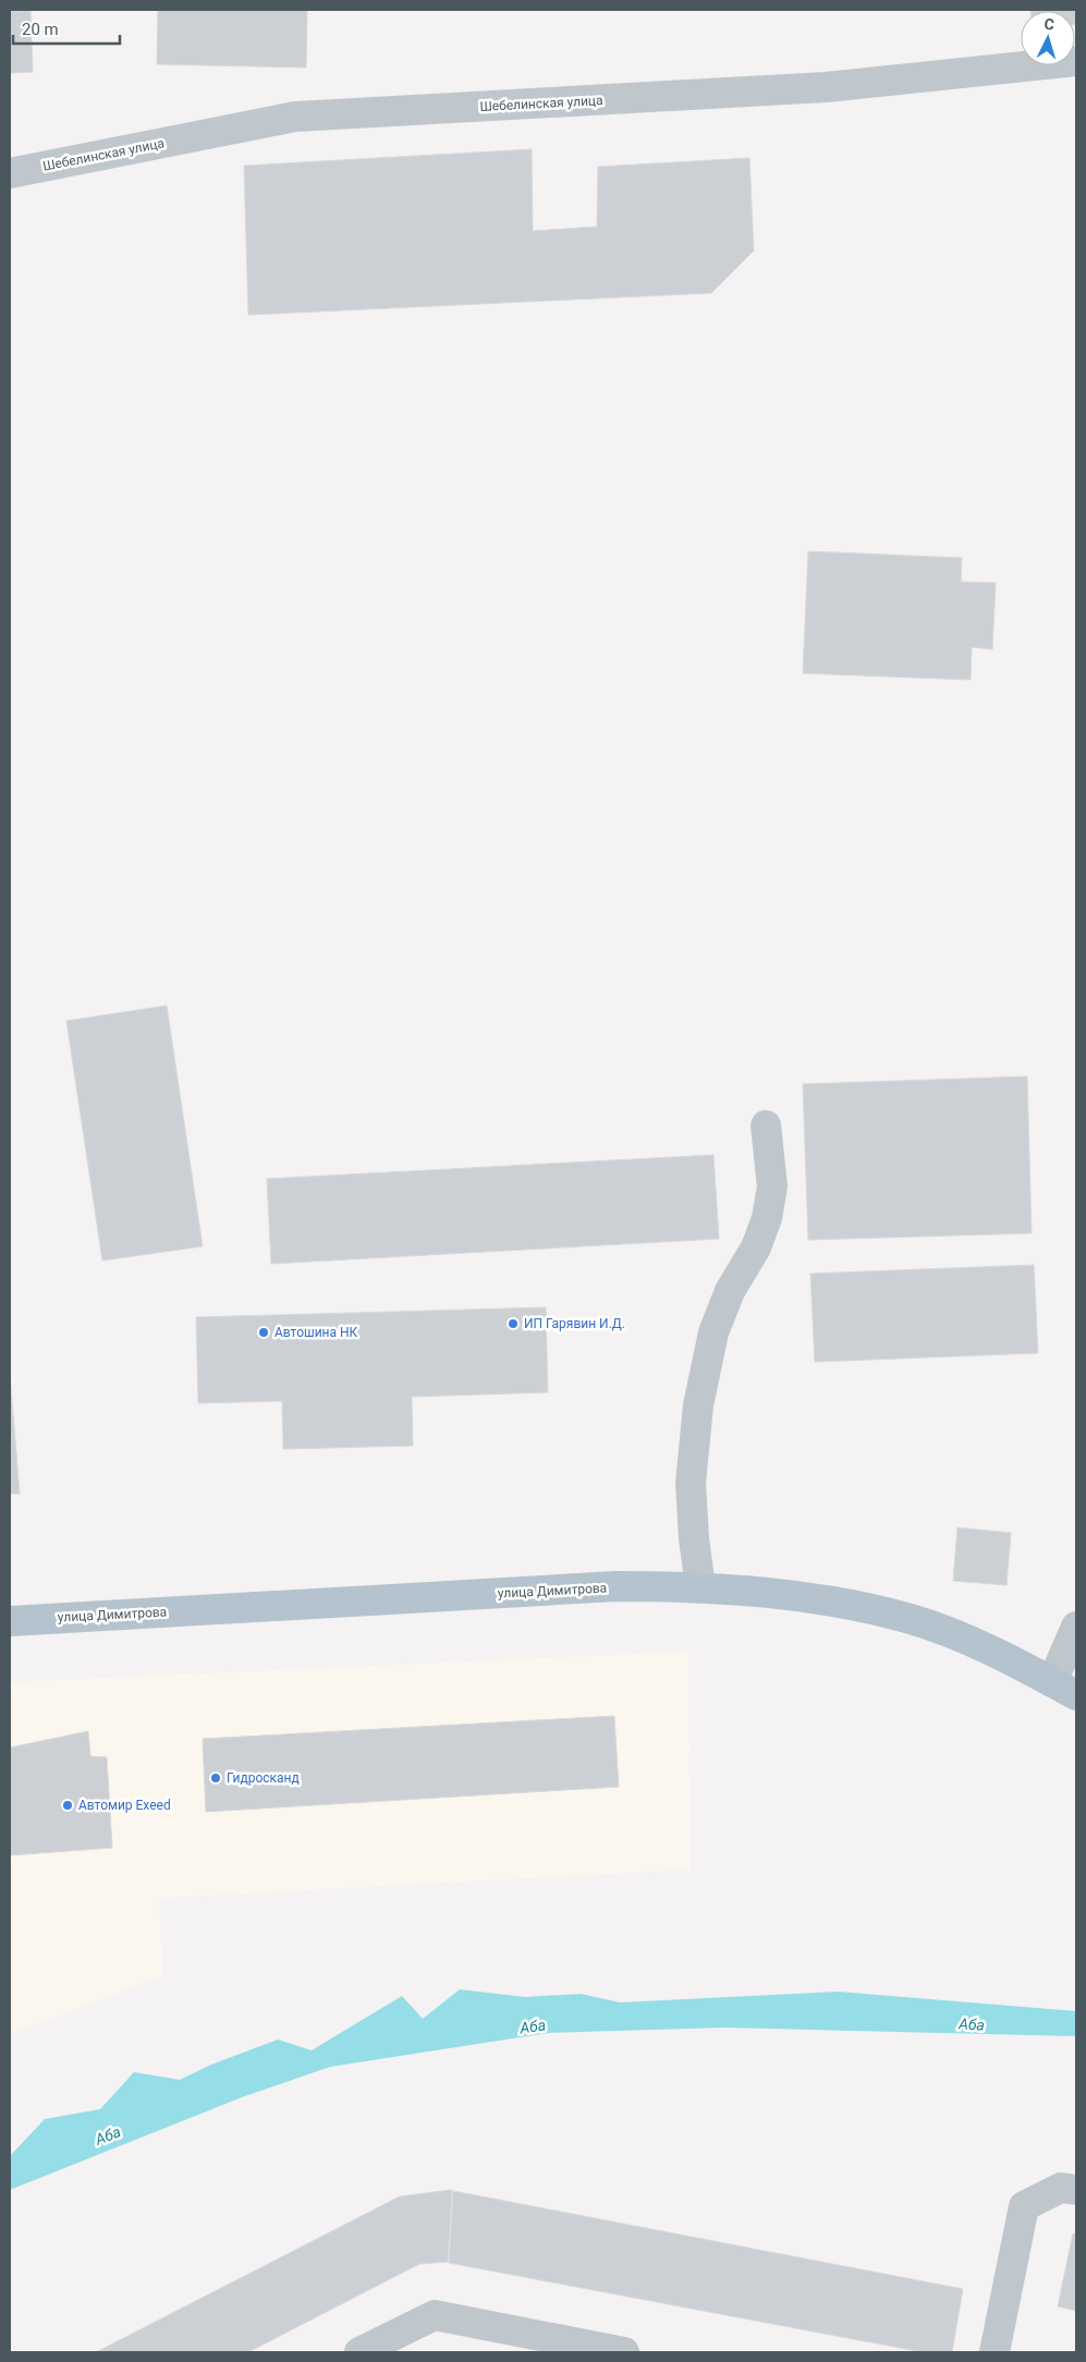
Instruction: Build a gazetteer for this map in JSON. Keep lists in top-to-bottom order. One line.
{"streets":{"main road":["улица Димитрова"],"street":["Шебелинская улица"]},"water":["Аба"],"places":["ИП Гарявин И.Д.","Автошина НК","Гидросканд","Автомир Exeed"],"scale_bar":"20 m","north":"top"}
